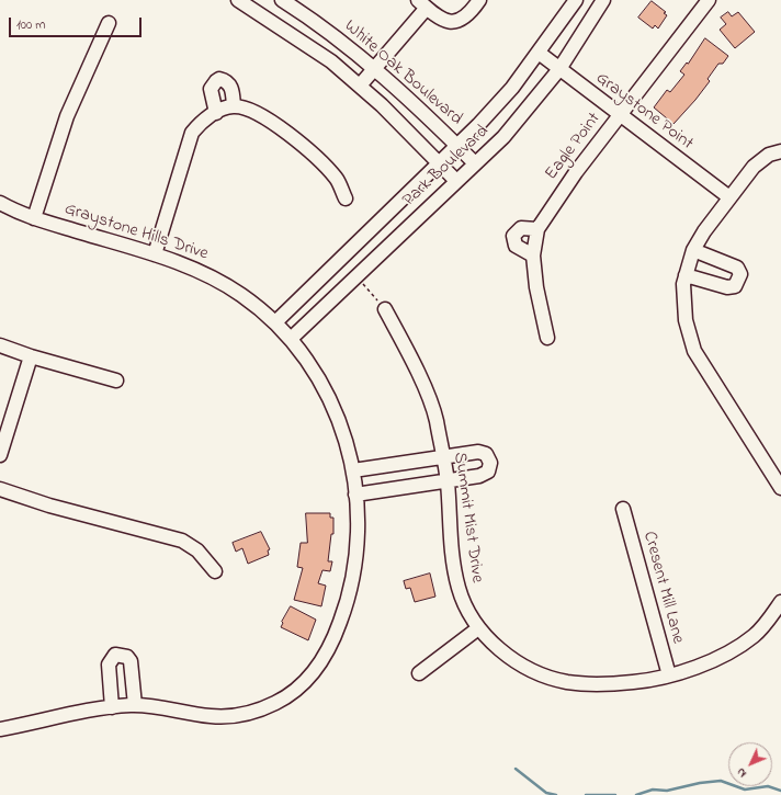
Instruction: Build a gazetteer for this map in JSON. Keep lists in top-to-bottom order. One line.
{"streets":{"street":["White Oak Boulevard","Graystone Point","Eagle Point","Park Boulevard","Graystone Hills Drive","Summit Mist Drive","Cresent Mill Lane"]},"crossings":[["White Oak Boulevard","Park Boulevard"],["Graystone Point","Eagle Point"],["Graystone Point","Park Boulevard"],["Park Boulevard","Graystone Hills Drive"],["Summit Mist Drive","Cresent Mill Lane"]],"scale_bar":"100 m","north":"bottom left"}
